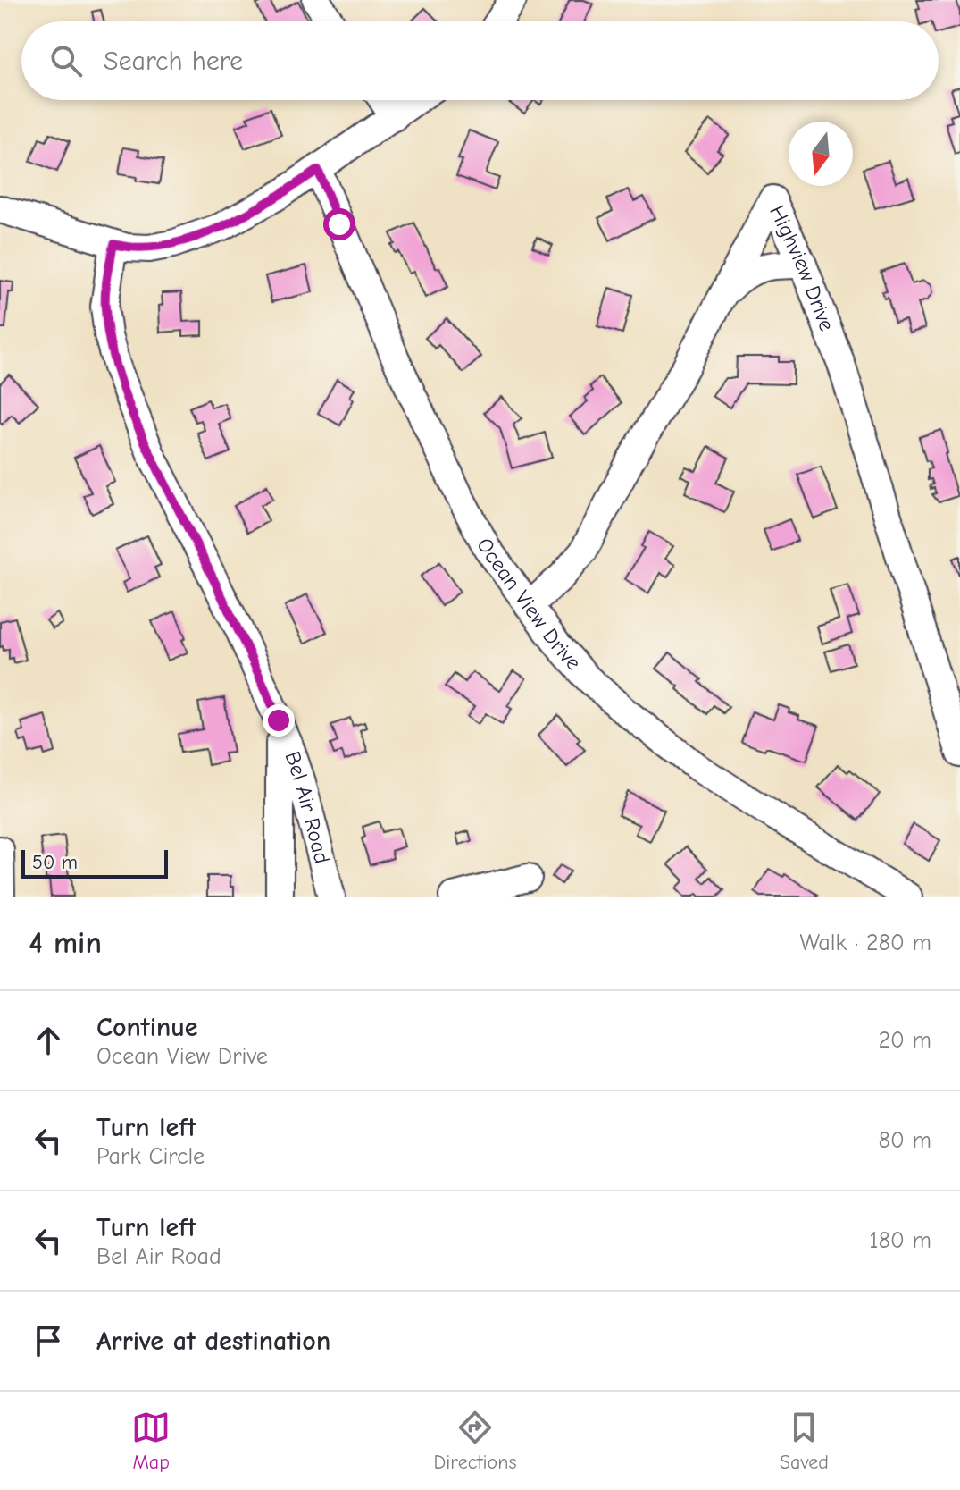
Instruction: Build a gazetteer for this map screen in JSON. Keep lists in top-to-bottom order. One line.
{"streets":{"street":["Highview Drive","Ocean View Drive","Bel Air Road"]},"crossings":[["Highview Drive","Ocean View Drive"]],"scale_bar":"50 m","north":"bottom","page":{"search":"Search here","scale":"50 m","heading":["4 min","Walk · 280 m"],"list":[["Continue","Ocean View Drive","20 m"],["Turn left","Park Circle","80 m"],["Turn left","Bel Air Road","180 m"],"Arrive at destination"],"nav":["Map","Directions","Saved"]}}
